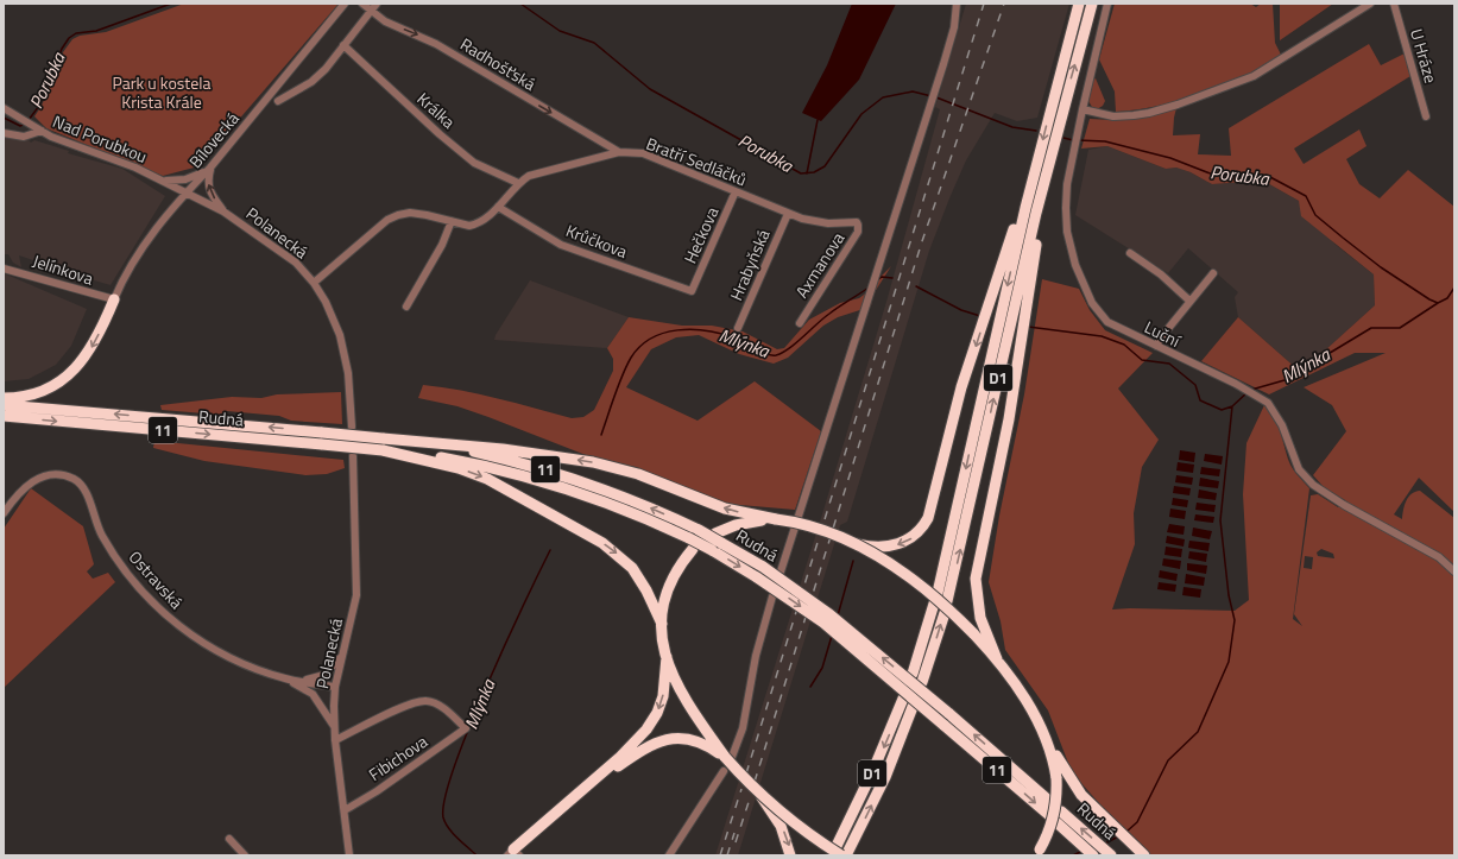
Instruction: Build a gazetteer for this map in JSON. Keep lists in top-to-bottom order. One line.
{"streets":{"highway":["D1","Rudná","11"],"street":["U Hráze","Radhošťská","Králka","Nad Porubkou","Bílovecká","Bratří Sedláčků","Polanecká","Hečkova","Krůčkova","Hrabyňská","Axmanova","Jelínkova","Luční","Ostravská","Fibichova"]},"crossings":[["Radhošťská","Bratří Sedláčků"],["Králka","Bratří Sedláčků"],["Nad Porubkou","Bílovecká"],["Nad Porubkou","Polanecká"],["Bílovecká","Polanecká"],["Bílovecká","Jelínkova"],["Bratří Sedláčků","Polanecká"],["Bratří Sedláčků","Hečkova"],["Bratří Sedláčků","Krůčkova"],["Bratří Sedláčků","Hrabyňská"],["Bratří Sedláčků","Axmanova"],["Polanecká","Ostravská"],["Polanecká","Fibichova"],["Hečkova","Krůčkova"]],"one_way":["Radhošťská"],"water":["Porubka","Mlýnka"],"parks":["Park u kostela Krista Krále"]}
